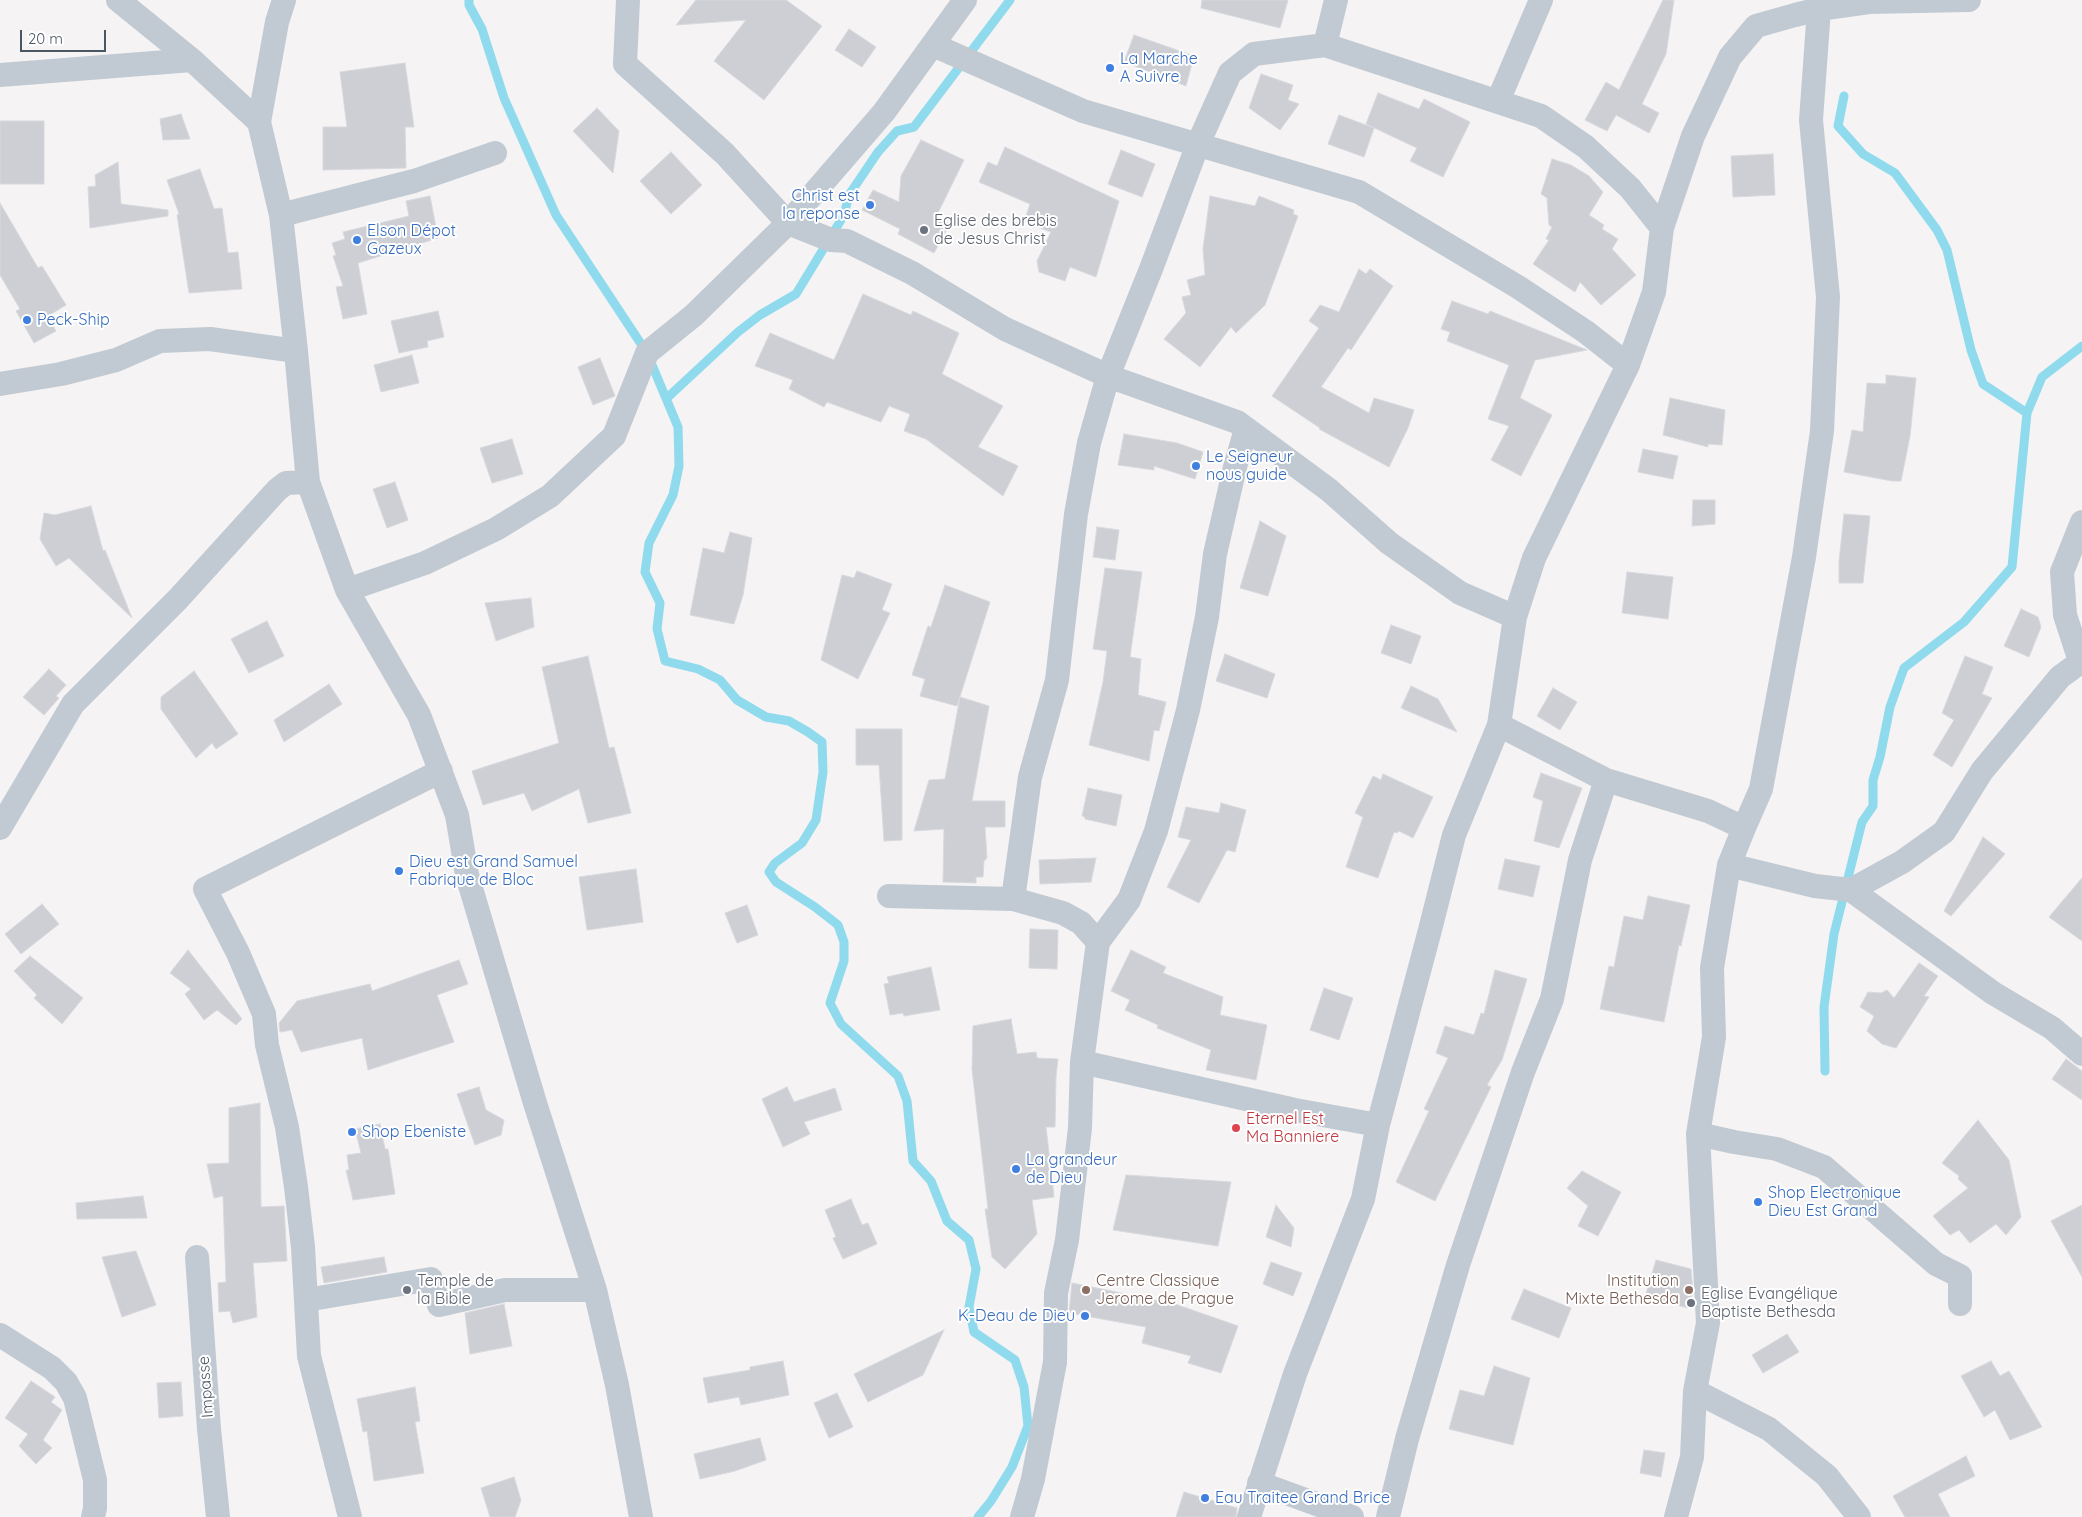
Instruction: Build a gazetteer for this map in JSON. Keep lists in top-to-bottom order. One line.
{"streets":{"street":["Impasse"]},"places":["La Marche A Suivre","Christ est la reponse","Eglise des brebis de Jesus Christ","Elson Dépot Gazeux","Peck-Ship","Le Seigneur nous guide","Dieu est Grand Samuel Fabrique de Bloc","Eternel Est Ma Banniere","Shop Ebeniste","La grandeur de Dieu","Shop Electronique Dieu Est Grand","Temple de la Bible","Centre Classique Jerome de Prague","Institution Mixte Bethesda","Eglise Evangélique Baptiste Bethesda","K-Deau de Dieu","Eau Traitee Grand Brice"],"scale_bar":"20 m"}
